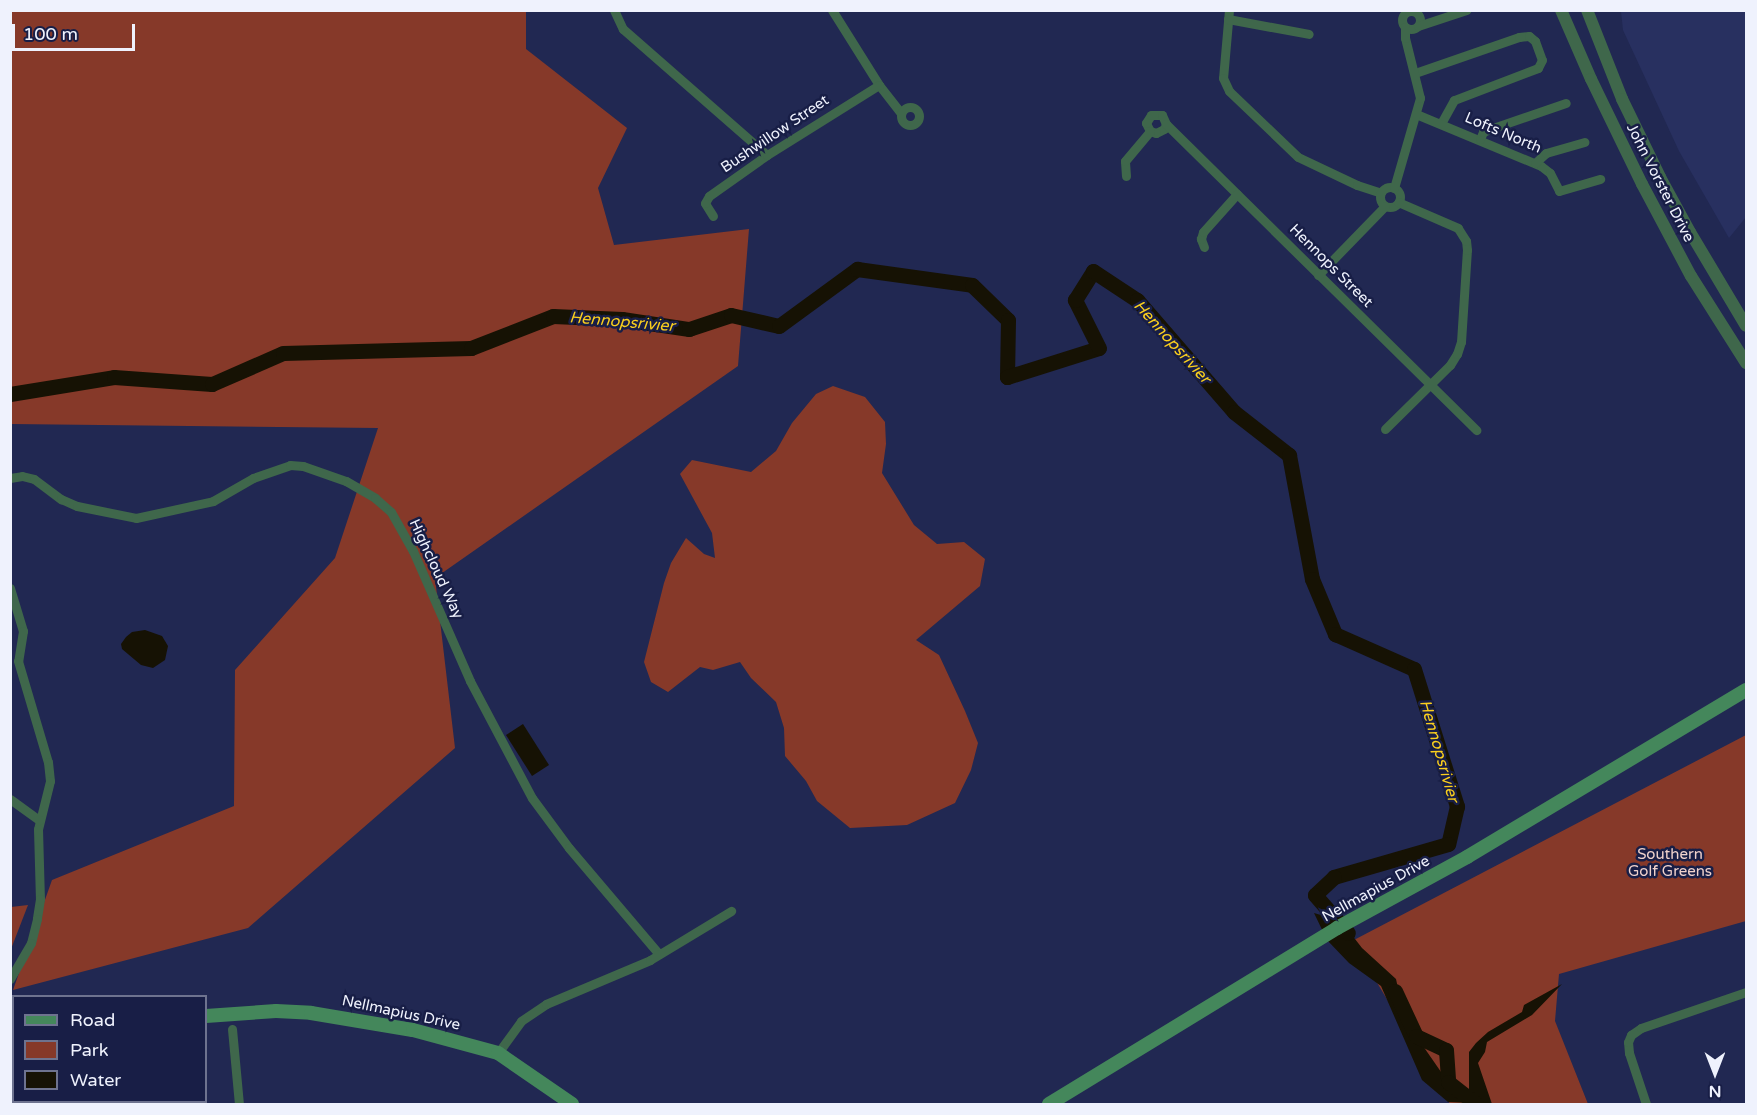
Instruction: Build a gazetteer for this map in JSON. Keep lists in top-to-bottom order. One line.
{"streets":{"main road":["Nellmapius Drive"],"street":["Lofts North","Bushwillow Street","John Vorster Drive","Hennops Street","Highcloud Way"]},"water":["Hennopsrivier"],"parks":["Southern Golf Greens"],"legend":["Road","Park","Water"],"scale_bar":"100 m","north":"bottom"}
